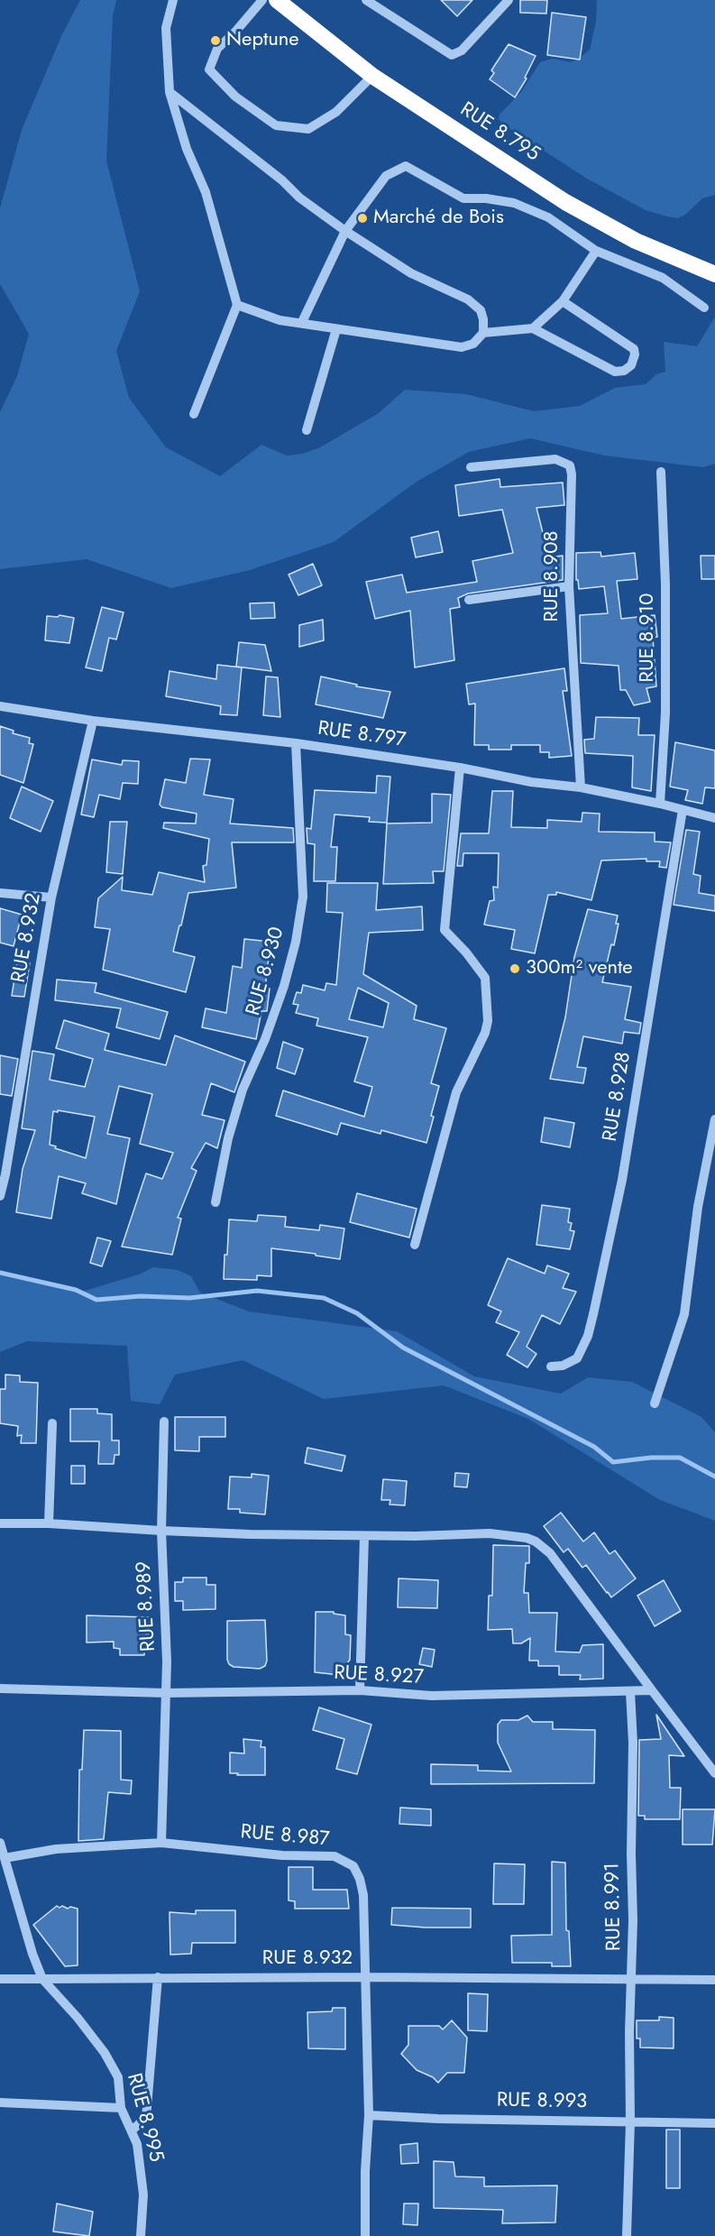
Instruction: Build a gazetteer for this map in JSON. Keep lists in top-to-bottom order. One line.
{"streets":{"highway":["RUE 8.795"],"street":["RUE 8.908","RUE 8.910","RUE 8.797","RUE 8.932","RUE 8.930","RUE 8.928","RUE 8.989","RUE 8.927","RUE 8.987","RUE 8.991","RUE 8.993","RUE 8.995"]},"crossings":[["RUE 8.908","RUE 8.797"],["RUE 8.910","RUE 8.797"],["RUE 8.797","RUE 8.932"],["RUE 8.797","RUE 8.930"],["RUE 8.797","RUE 8.928"],["RUE 8.932","RUE 8.987"],["RUE 8.932","RUE 8.991"],["RUE 8.932","RUE 8.995"],["RUE 8.989","RUE 8.927"],["RUE 8.989","RUE 8.987"],["RUE 8.927","RUE 8.991"],["RUE 8.987","RUE 8.993"],["RUE 8.991","RUE 8.993"]],"places":["Neptune","Marché de Bois","300m² vente"]}
